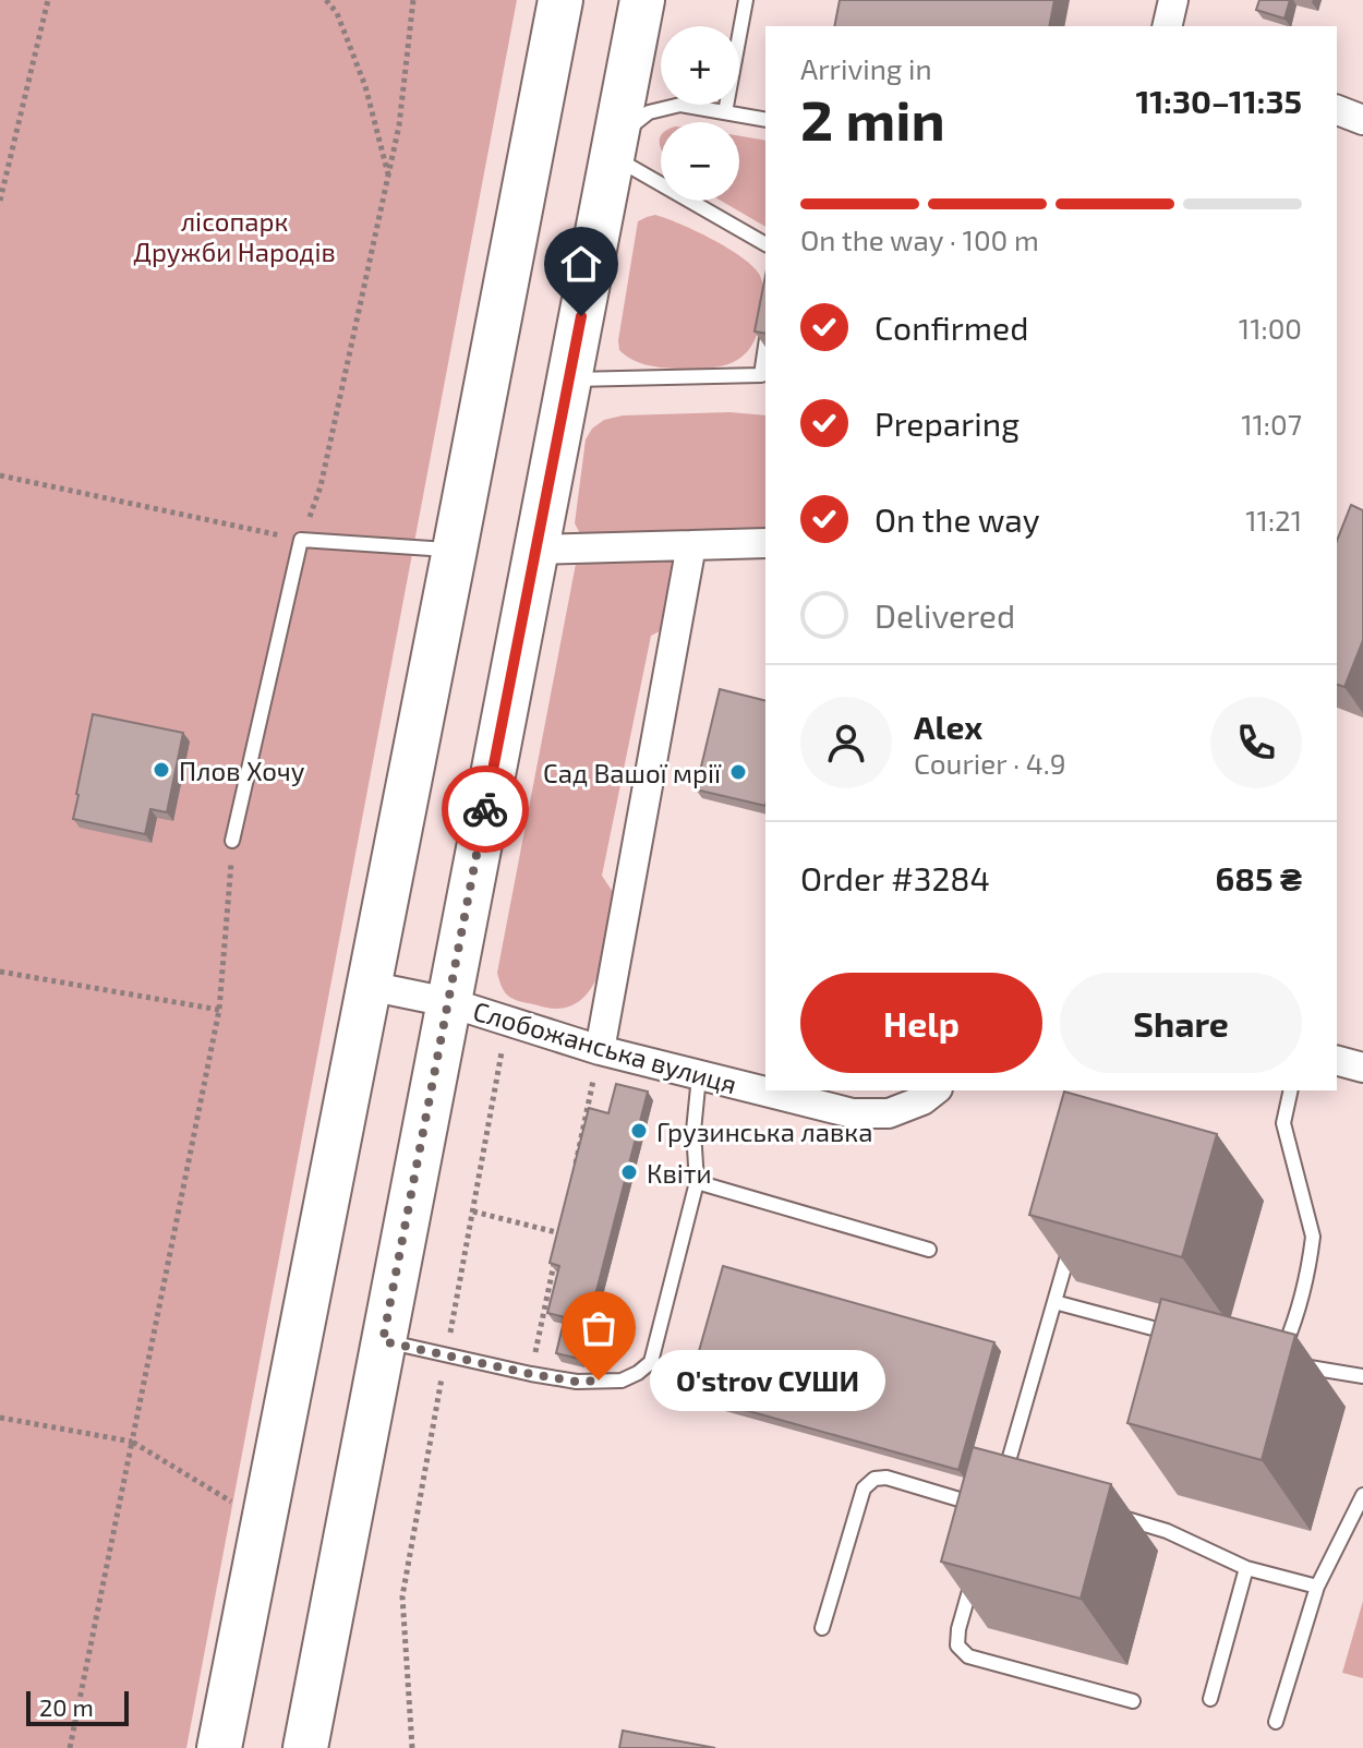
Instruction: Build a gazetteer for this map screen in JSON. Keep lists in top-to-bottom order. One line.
{"streets":{"street":["Слобожанська вулиця"]},"parks":["лісопарк Дружби Народів"],"places":["Плов Хочу","Сад Вашої мрії","Грузинська лавка","Квіти","O'strov СУШИ"],"scale_bar":"20 m","page":{"map_buttons":["+","−"],"heading":["2 min","Arriving in","11:30–11:35"],"panel":["Alex","Courier · 4.9","Order #3284","685 ₴"],"bar":"On the way · 100 m","list":[["Confirmed","11:00"],["Preparing","11:07"],["On the way","11:21"],"Delivered"],"buttons":["Help","Share"],"bubble":"O'strov СУШИ","scale":"20 m"}}
